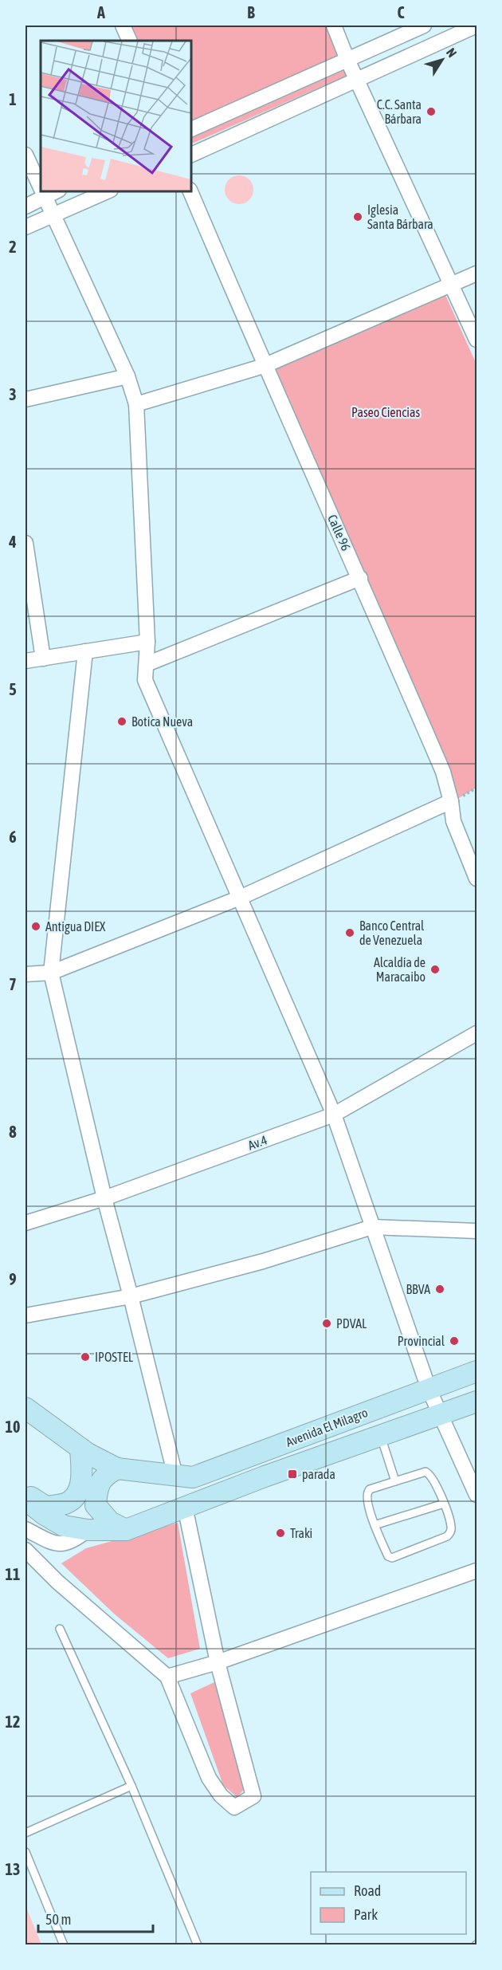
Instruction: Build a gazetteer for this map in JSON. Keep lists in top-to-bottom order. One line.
{"streets":{"main road":["Avenida El Milagro"],"street":["Calle 96","Av.4"]},"parks":["Paseo Ciencias"],"places":{"other":["C.C. Santa Bárbara","Iglesia Santa Bárbara","Botica Nueva","Antigua DIEX","Banco Central de Venezuela","Alcaldía de Maracaibo","BBVA","PDVAL","Provincial","IPOSTEL","Traki"],"transit":["parada"]},"legend":["Road","Park"],"scale_bar":"50 m","north":"top right","grid":{"columns":["A","B","C"],"rows":["1","2","3","4","5","6","7","8","9","10","11","12","13"]}}
